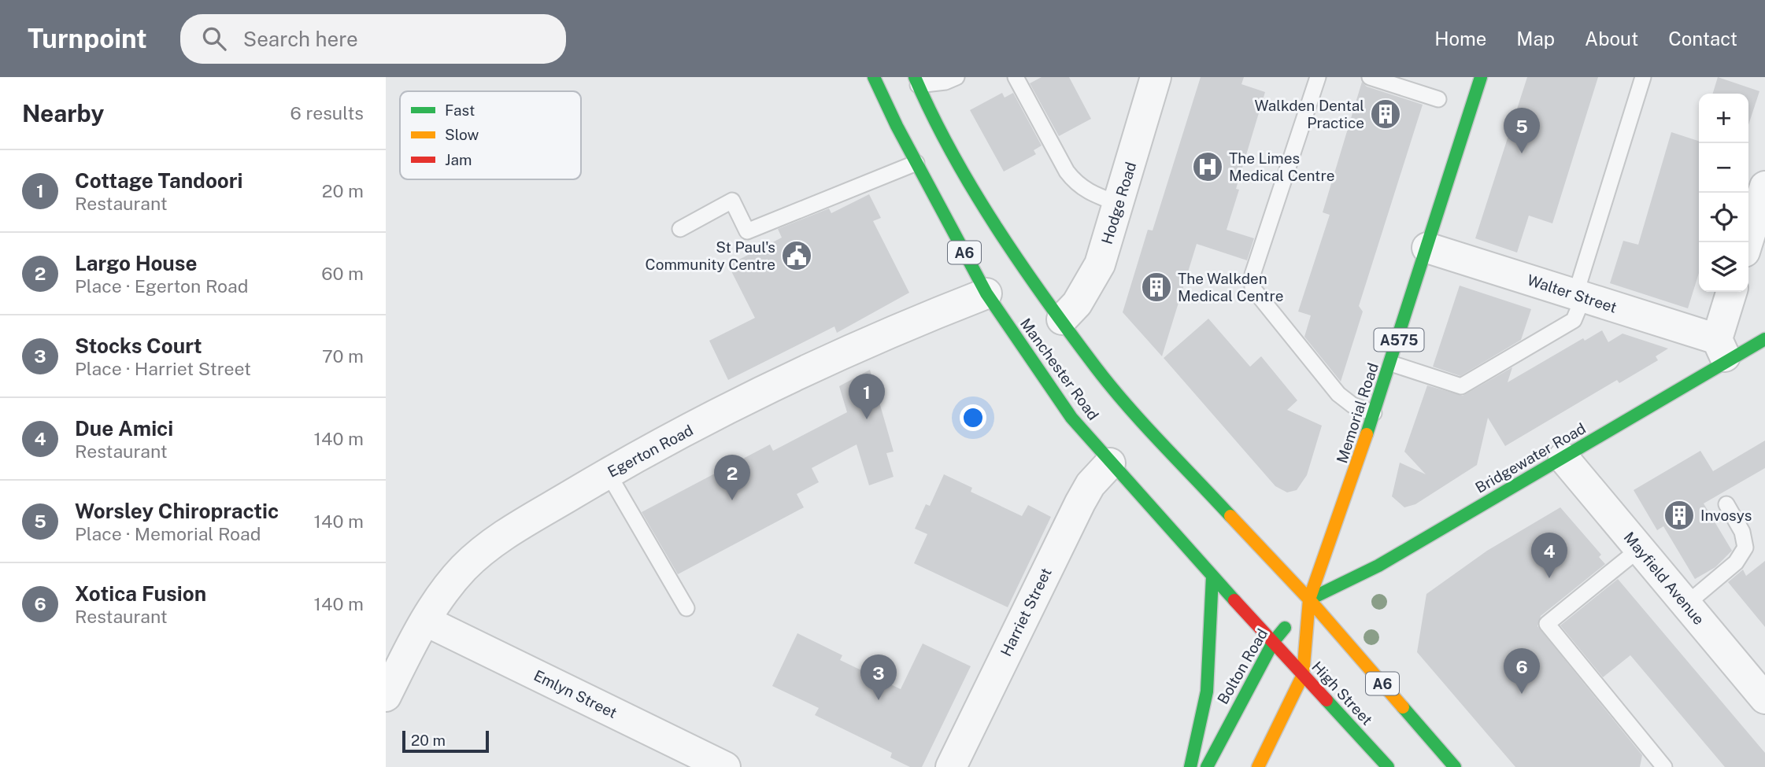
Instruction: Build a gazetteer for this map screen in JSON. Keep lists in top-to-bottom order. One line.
{"streets":{"main road":["A6","A575","Manchester Road","Memorial Road","Bridgewater Road","Bolton Road","High Street"],"street":["Hodge Road","Walter Street","Egerton Road","Mayfield Avenue","Harriet Street","Emlyn Street"]},"crossings":[["Hodge Road","Manchester Road"],["A6","A575"],["A6","Manchester Road"],["A6","Memorial Road"],["A6","Bridgewater Road"],["A6","Bolton Road"],["Walter Street","Memorial Road"],["Walter Street","Bridgewater Road"],["A575","Manchester Road"],["A575","Memorial Road"],["A575","Bridgewater Road"],["A575","Bolton Road"],["A575","High Street"],["Manchester Road","Memorial Road"],["Manchester Road","Egerton Road"],["Manchester Road","Bridgewater Road"],["Manchester Road","Harriet Street"],["Manchester Road","Bolton Road"],["Manchester Road","High Street"],["Memorial Road","Bridgewater Road"],["Memorial Road","Bolton Road"],["Egerton Road","Emlyn Street"],["Bridgewater Road","Mayfield Avenue"],["Bridgewater Road","Bolton Road"],["Bolton Road","High Street"]],"places":{"building":["Walkden Dental Practice","The Walkden Medical Centre","Invosys"],"hospital":["The Limes Medical Centre"],"public building":["St Paul's Community Centre"]},"legend":["Fast","Slow","Jam"],"scale_bar":"20 m","page":{"header":"Turnpoint","search":"Search here","nav":["Home","Map","About","Contact"],"heading":["Nearby","6 results"],"map_buttons":["+","−"],"pins":["5","1","2","4","6","3"],"list":[{"mark":"1","name":"Cottage Tandoori","note":"Restaurant","value":"20 m"},{"mark":"2","name":"Largo House","note":"Place · Egerton Road","value":"60 m"},{"mark":"3","name":"Stocks Court","note":"Place · Harriet Street","value":"70 m"},{"mark":"4","name":"Due Amici","note":"Restaurant","value":"140 m"},{"mark":"5","name":"Worsley Chiropractic","note":"Place · Memorial Road","value":"140 m"},{"mark":"6","name":"Xotica Fusion","note":"Restaurant","value":"140 m"}],"scale":"20 m"}}
